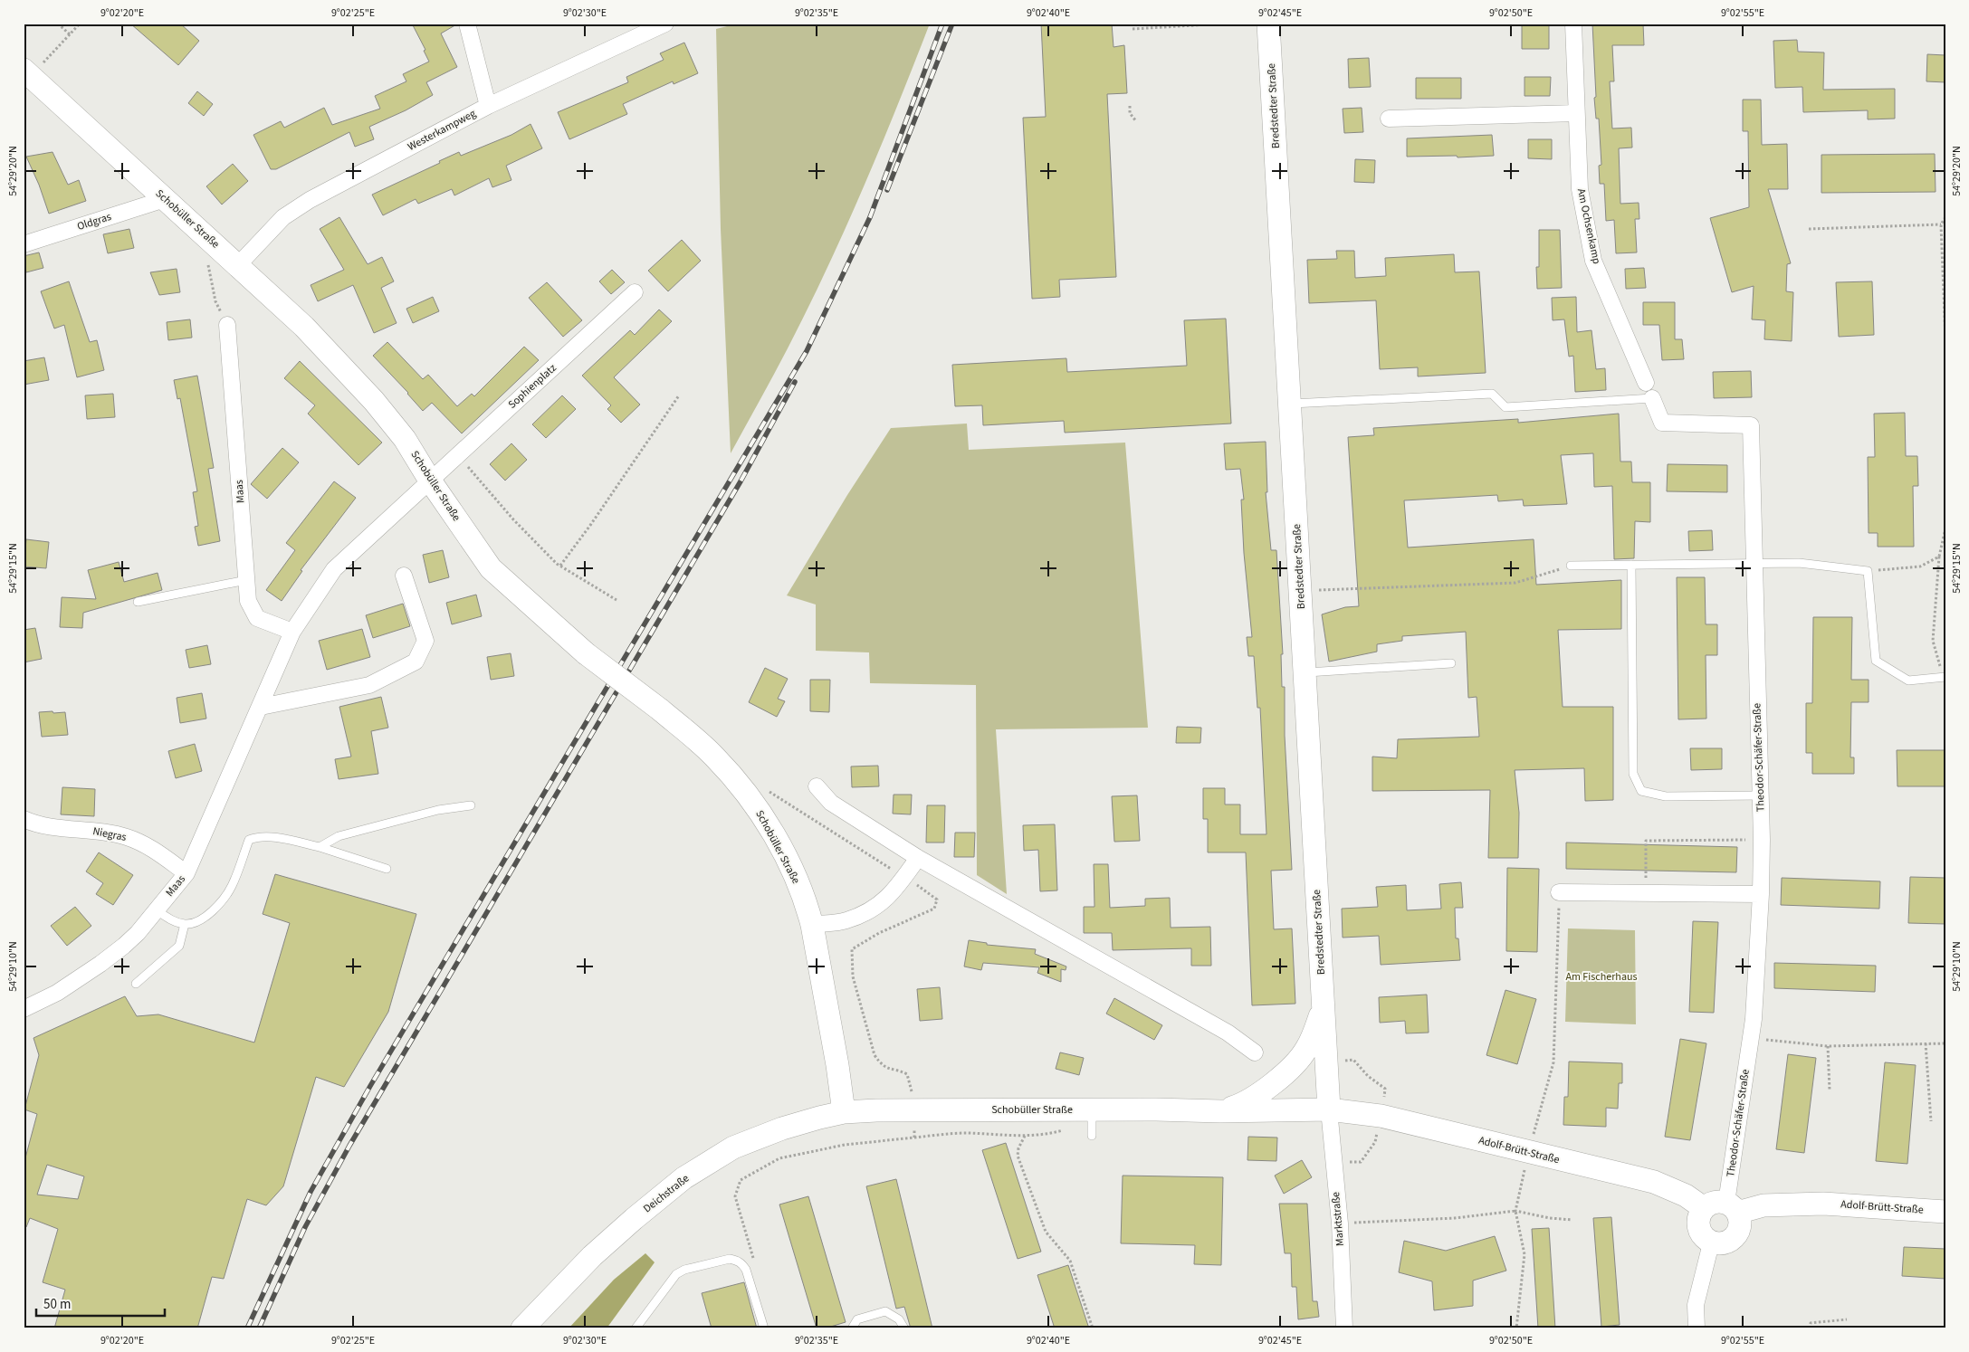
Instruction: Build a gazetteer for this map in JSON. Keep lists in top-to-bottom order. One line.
{"streets":{"main road":["Bredstedter Straße","Schobüller Straße","Adolf-Brütt-Straße","Deichstraße"],"street":["Westerkampweg","Oldgras","Am Ochsenkamp","Sophienplatz","Maas","Theodor-Schäfer-Straße","Niegras","Marktstraße"]},"crossings":[["Bredstedter Straße","Schobüller Straße"],["Bredstedter Straße","Adolf-Brütt-Straße"],["Bredstedter Straße","Marktstraße"],["Westerkampweg","Schobüller Straße"],["Schobüller Straße","Oldgras"],["Schobüller Straße","Sophienplatz"],["Schobüller Straße","Maas"],["Schobüller Straße","Adolf-Brütt-Straße"],["Schobüller Straße","Deichstraße"],["Schobüller Straße","Marktstraße"],["Sophienplatz","Maas"],["Maas","Niegras"],["Theodor-Schäfer-Straße","Adolf-Brütt-Straße"],["Adolf-Brütt-Straße","Marktstraße"]],"parks":["Am Fischerhaus"],"scale_bar":"50 m","coordinates":["9°02'20\"E","9°02'25\"E","9°02'30\"E","9°02'35\"E","9°02'40\"E","9°02'45\"E","9°02'50\"E","9°02'55\"E","54°29'20\"N","54°29'15\"N","54°29'10\"N"]}
